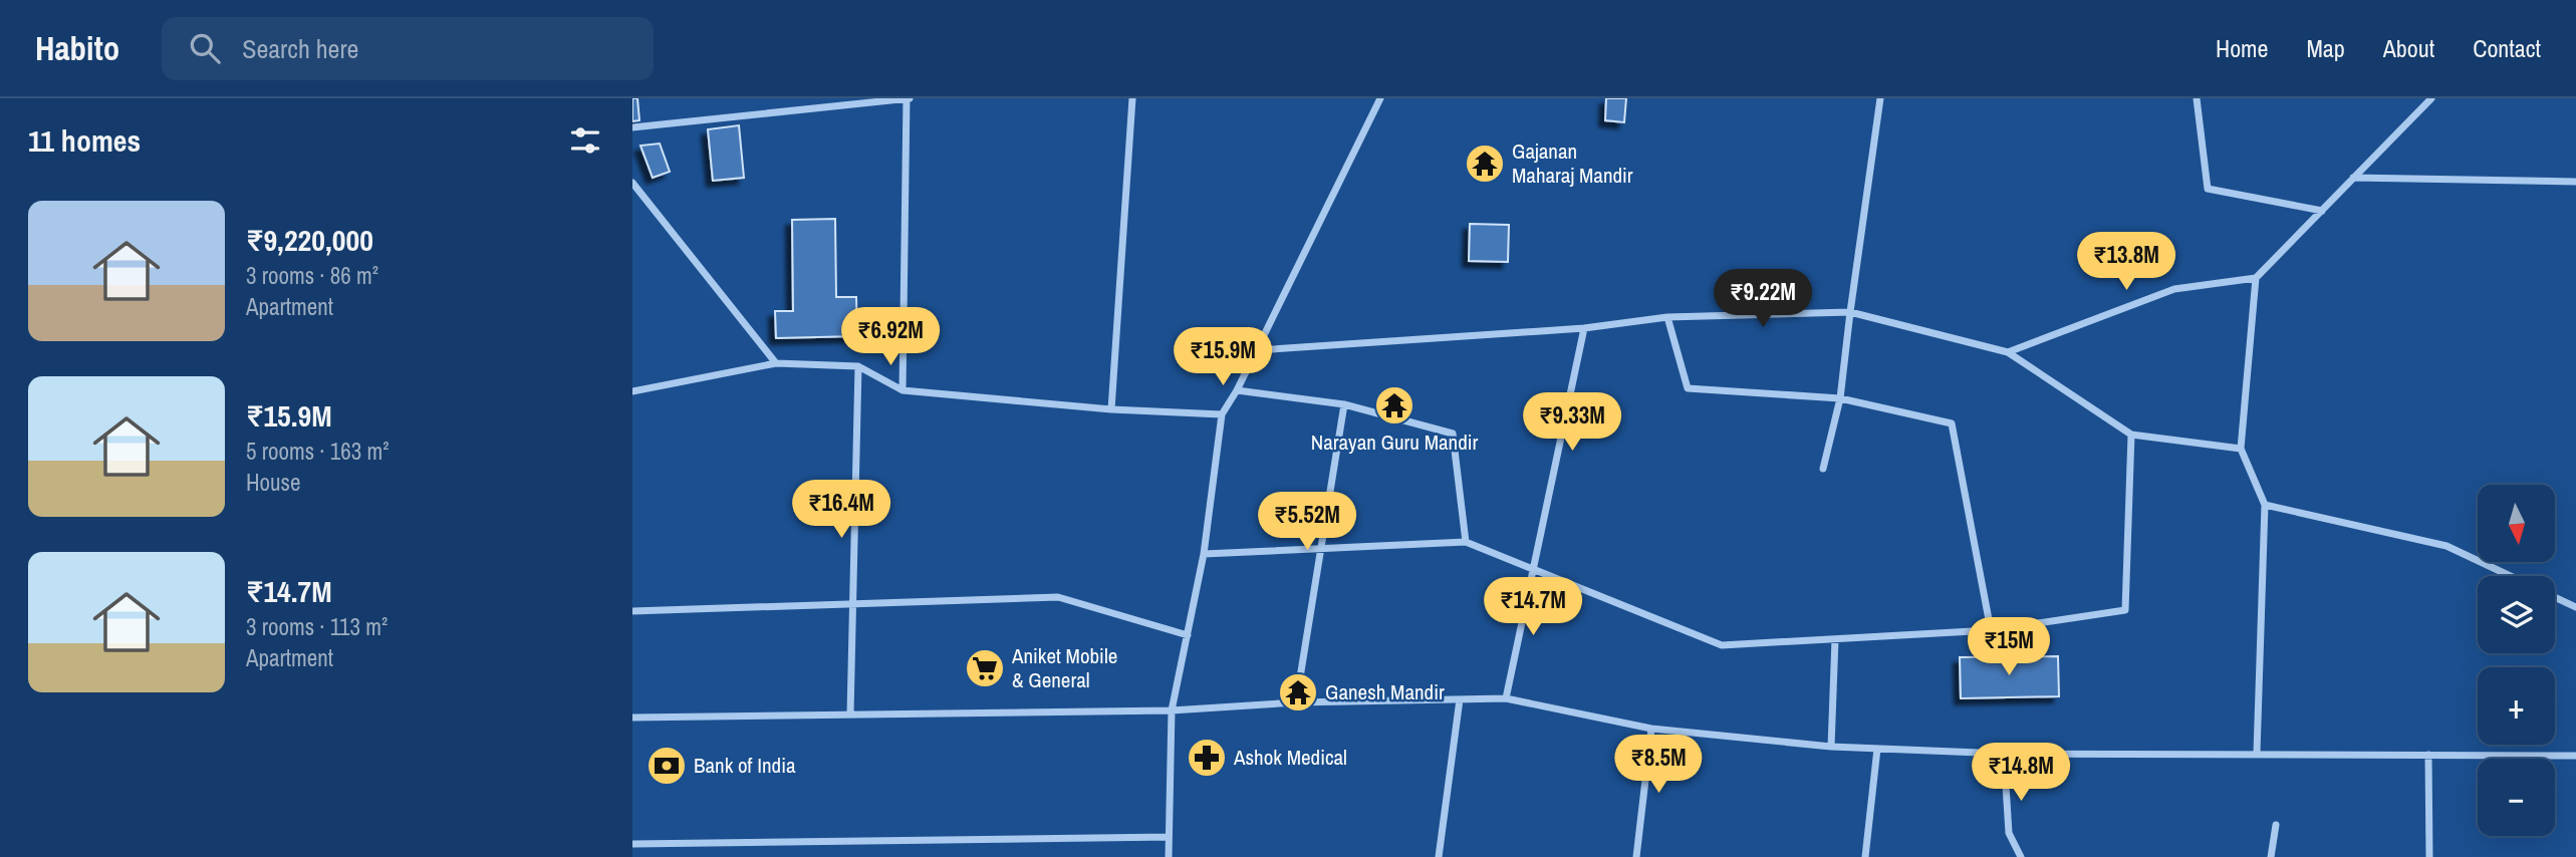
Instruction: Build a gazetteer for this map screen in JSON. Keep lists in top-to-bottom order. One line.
{"places":{"temple":["Gajanan Maharaj Mandir","Narayan Guru Mandir","Ganesh Mandir"],"supermarket":["Aniket Mobile & General"],"pharmacy":["Ashok Medical"],"bank":["Bank of India"]},"north":"bottom","page":{"header":"Habito","search":"Search here","nav":["Home","Map","About","Contact"],"heading":"11 homes","list":[{"name":"₹9,220,000","note":"3 rooms · 86 m² · Apartment"},{"name":"₹15.9M","note":"5 rooms · 163 m² · House"},{"name":"₹14.7M","note":"3 rooms · 113 m² · Apartment"}],"price":["₹13.8M","₹9.22M","₹6.92M","₹15.9M","₹9.33M","₹16.4M","₹5.52M","₹14.7M","₹15M","₹8.5M","₹14.8M"],"map_buttons":["+","−"]}}
